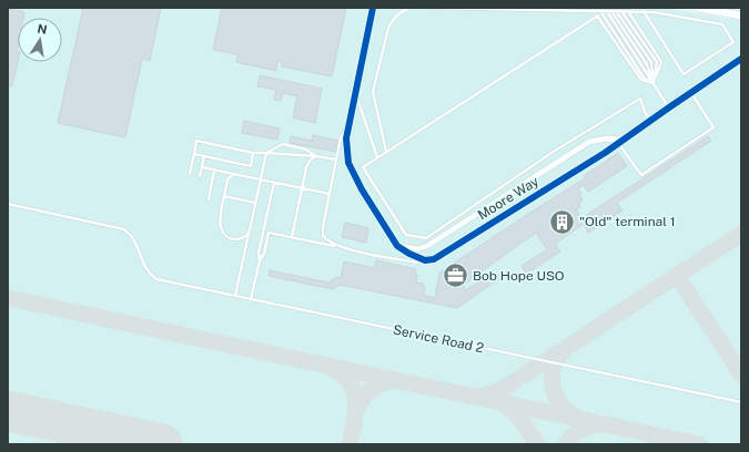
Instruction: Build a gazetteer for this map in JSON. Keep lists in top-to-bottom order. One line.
{"streets":{"street":["Moore Way"],"lane":["Service Road 2"]},"places":{"building":["\"Old\" terminal 1"],"office":["Bob Hope USO"]},"north":"top"}
